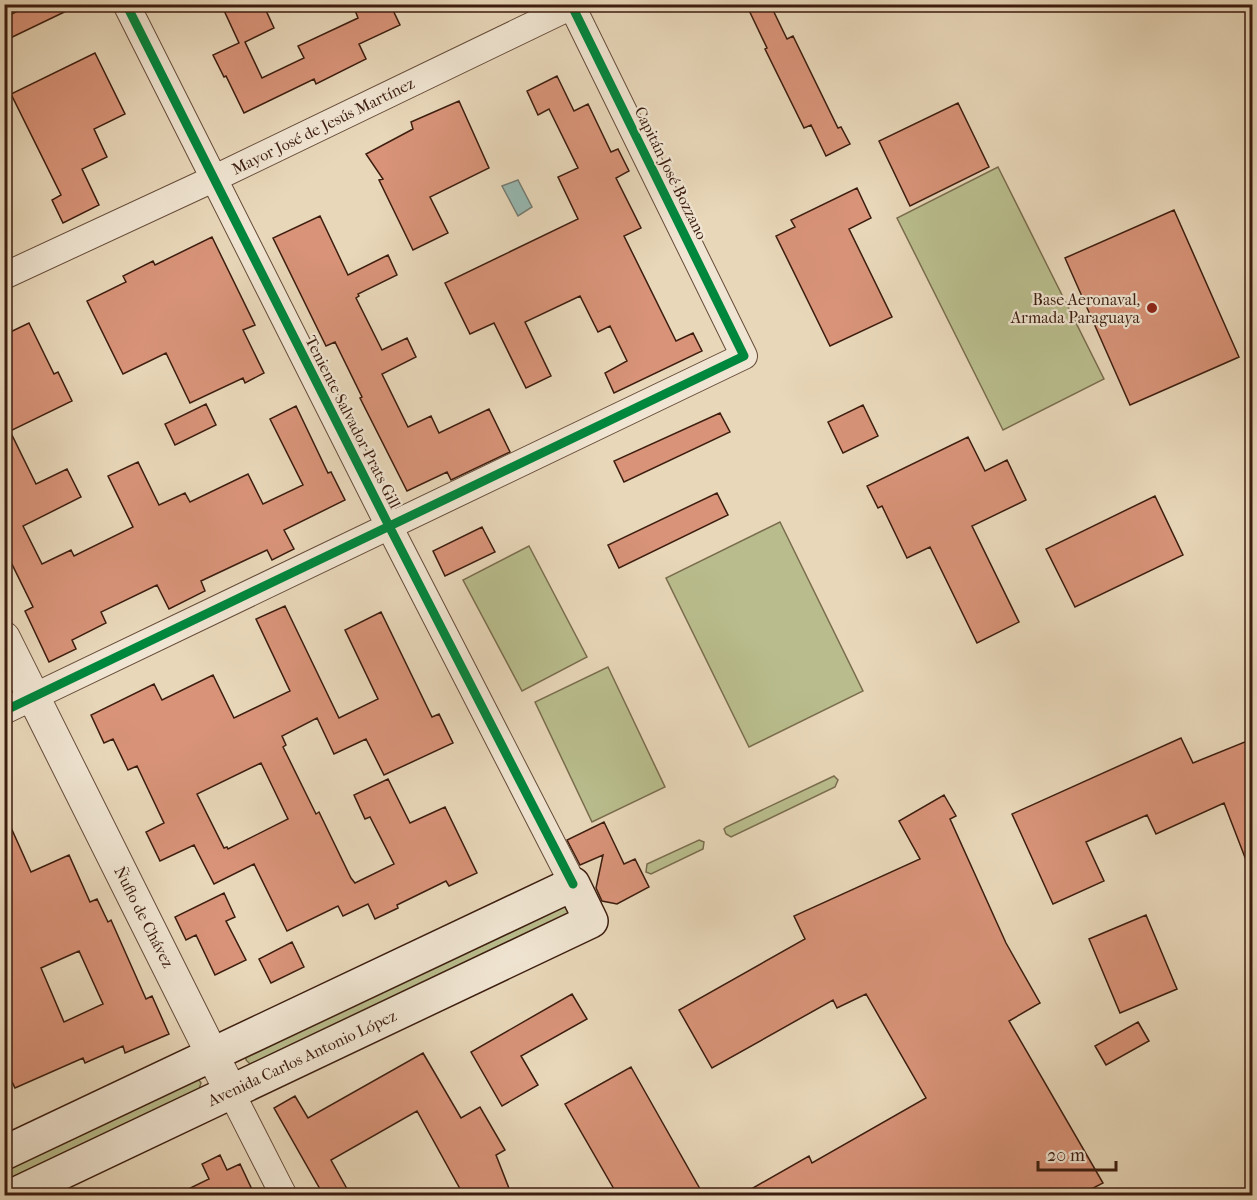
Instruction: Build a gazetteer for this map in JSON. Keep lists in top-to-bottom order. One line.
{"streets":{"main road":["Teniente Salvador Prats Gill","Avenida Carlos Antonio López"],"street":["Mayor José de Jesús Martínez","Capitán José Bozzano","Ñuflo de Chávez"]},"crossings":[["Mayor José de Jesús Martínez","Capitán José Bozzano"],["Mayor José de Jesús Martínez","Teniente Salvador Prats Gill"],["Capitán José Bozzano","Teniente Salvador Prats Gill"],["Teniente Salvador Prats Gill","Avenida Carlos Antonio López"],["Ñuflo de Chávez","Avenida Carlos Antonio López"]],"places":["Base Aeronaval, Armada Paraguaya"],"scale_bar":"20 m"}
